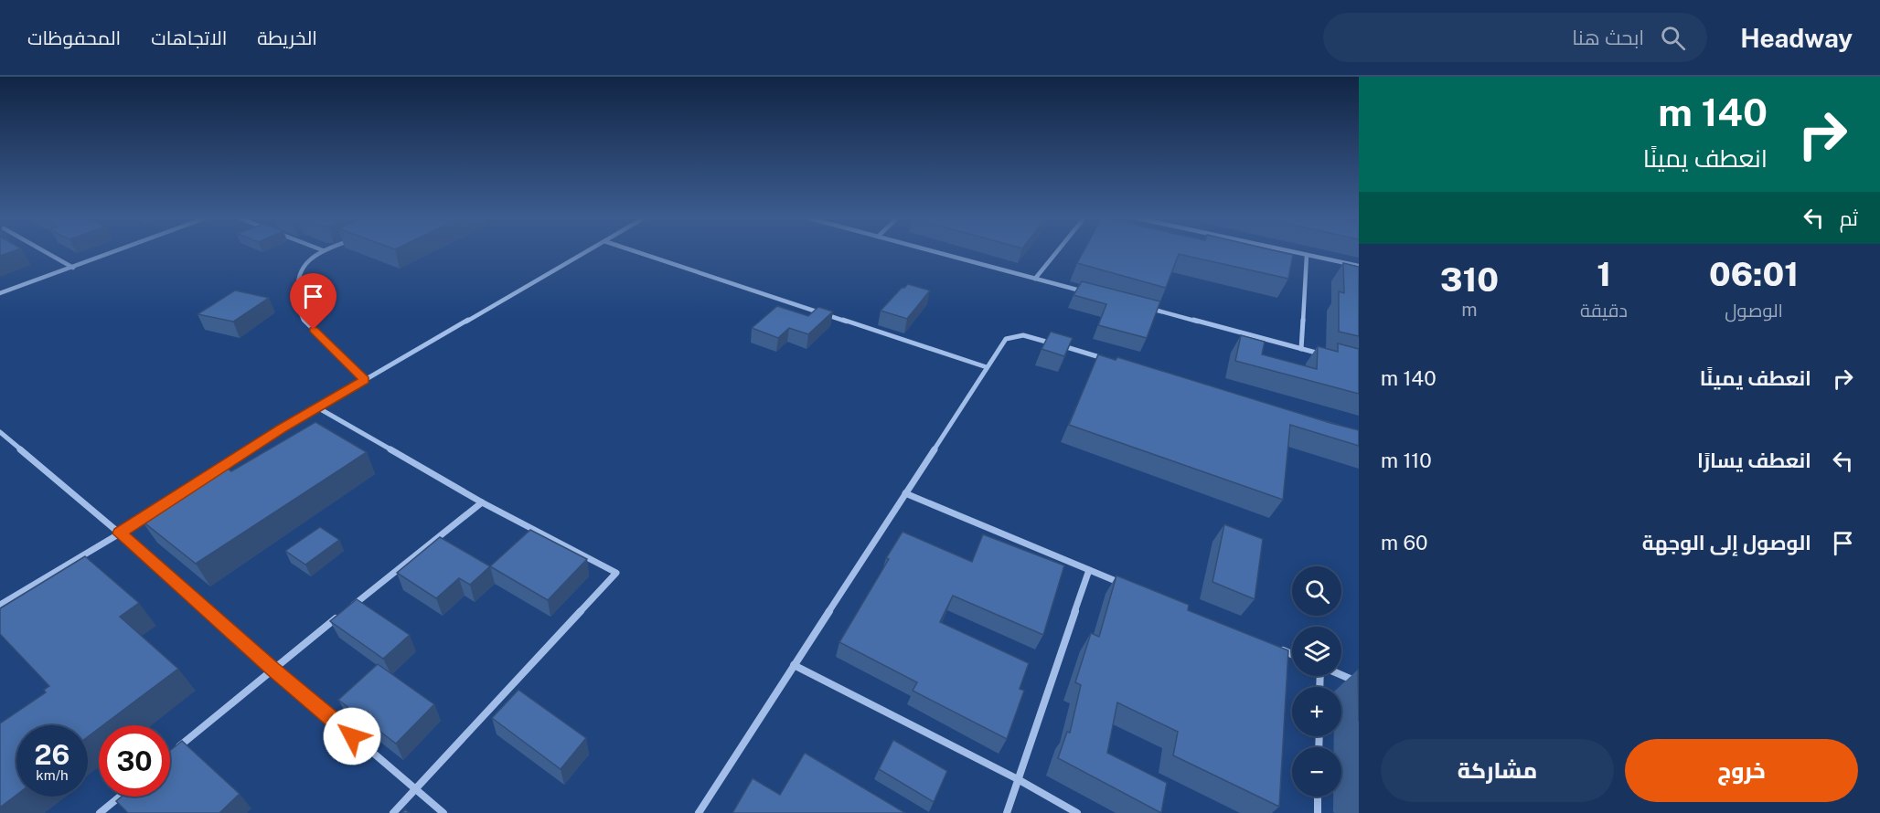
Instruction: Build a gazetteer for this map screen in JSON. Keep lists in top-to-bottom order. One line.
{"page":{"header":"Headway","search":"ابحث هنا","nav":["الخريطة","الاتجاهات","المحفوظات"],"turn":["140 m","انعطف يمينًا"],"then":"ثم","eta":["06:01","الوصول","1","دقيقة","310","m"],"list":[{"name":"انعطف يمينًا","value":"140 m"},{"name":"انعطف يسارًا","value":"110 m"},{"name":"الوصول إلى الوجهة","value":"60 m"}],"map_buttons":["+","−"],"speed":"26 km/h","limit":"30","buttons":["خروج","مشاركة"]}}
